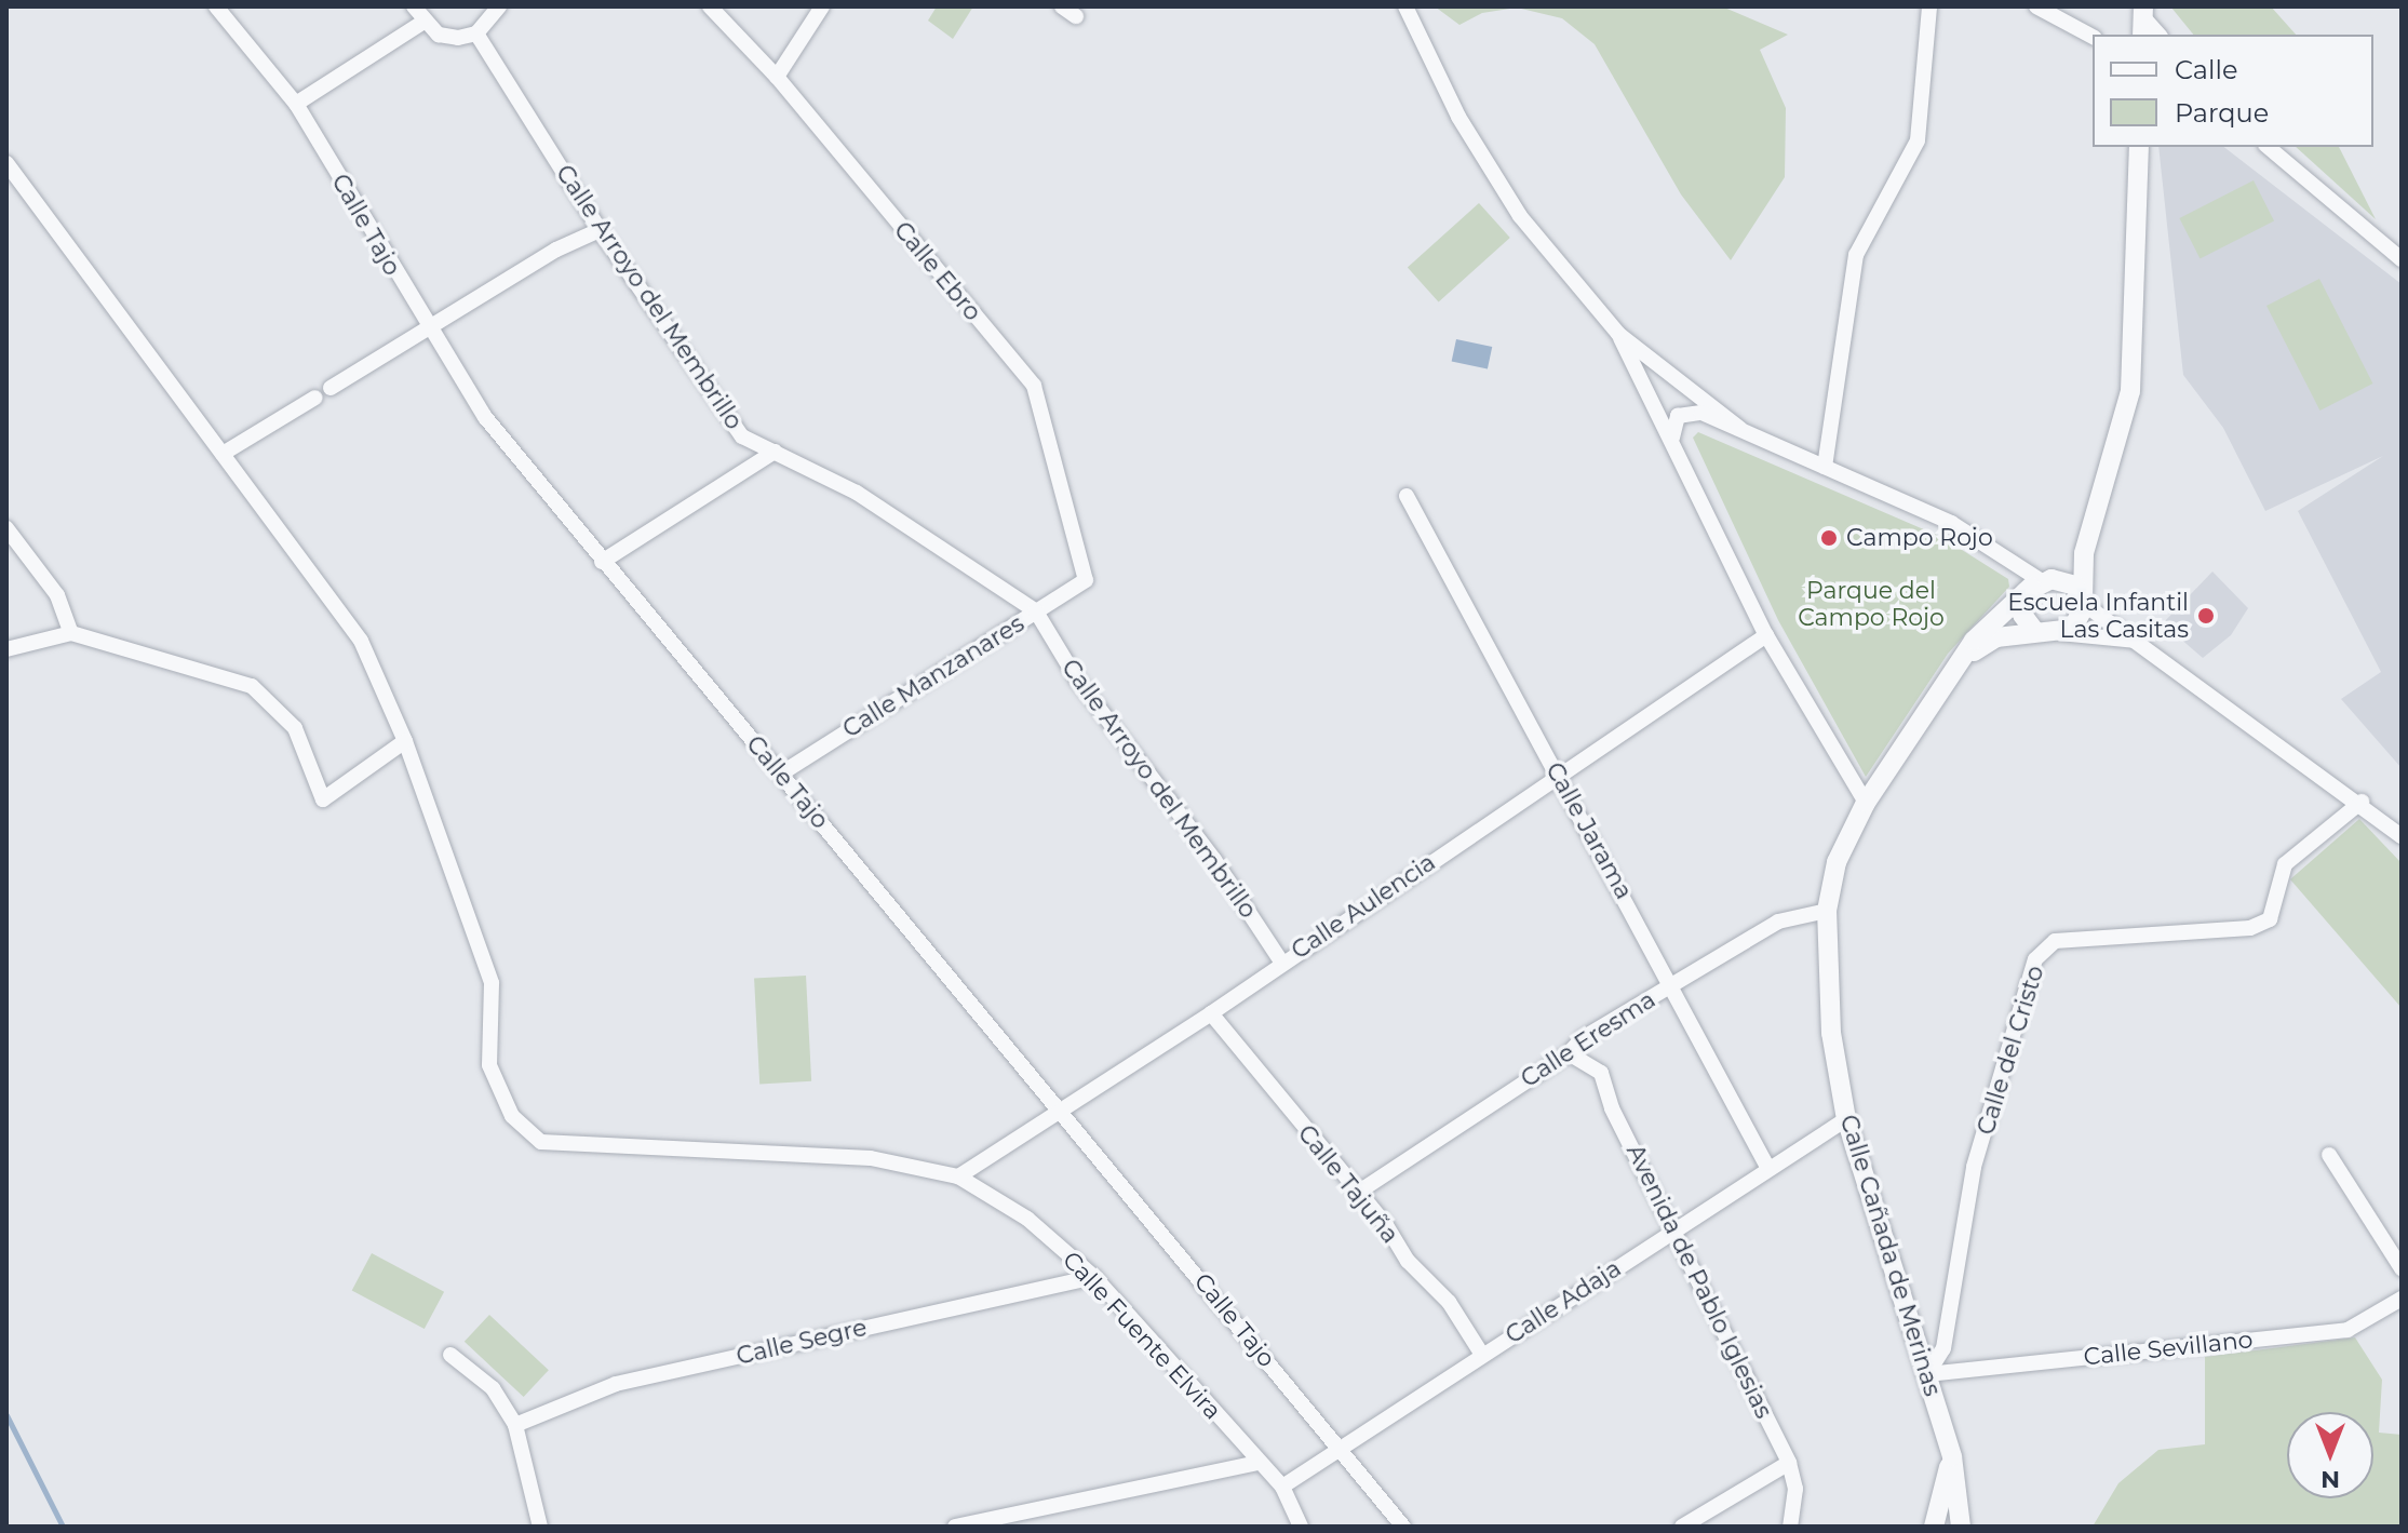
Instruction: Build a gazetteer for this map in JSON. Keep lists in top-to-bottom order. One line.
{"streets":{"street":["Calle Tajo","Calle Ebro","Calle Arroyo del Membrillo","Calle Manzanares","Calle Jarama","Calle Aulencia","Calle Eresma","Calle del Cristo","Calle Tajuña","Calle Cañada de Merinas","Avenida de Pablo Iglesias","Calle Adaja","Calle Fuente Elvira","Calle Segre","Calle Sevillano"]},"crossings":[["Calle Tajo","Calle Manzanares"],["Calle Tajo","Calle Aulencia"],["Calle Tajo","Calle Adaja"],["Calle Ebro","Calle Manzanares"],["Calle Arroyo del Membrillo","Calle Manzanares"],["Calle Arroyo del Membrillo","Calle Aulencia"],["Calle Jarama","Calle Aulencia"],["Calle Jarama","Calle Eresma"],["Calle Jarama","Calle Adaja"],["Calle Aulencia","Calle Tajuña"],["Calle Aulencia","Calle Fuente Elvira"],["Calle Eresma","Calle Tajuña"],["Calle Eresma","Calle Cañada de Merinas"],["Calle Eresma","Avenida de Pablo Iglesias"],["Calle del Cristo","Calle Cañada de Merinas"],["Calle del Cristo","Calle Sevillano"],["Calle Tajuña","Calle Adaja"],["Calle Cañada de Merinas","Calle Adaja"],["Calle Cañada de Merinas","Calle Sevillano"],["Avenida de Pablo Iglesias","Calle Adaja"],["Calle Adaja","Calle Fuente Elvira"],["Calle Fuente Elvira","Calle Segre"]],"parks":["Parque del Campo Rojo"],"places":["Campo Rojo","Escuela Infantil Las Casitas"],"legend":["Calle","Parque"],"north":"bottom"}
